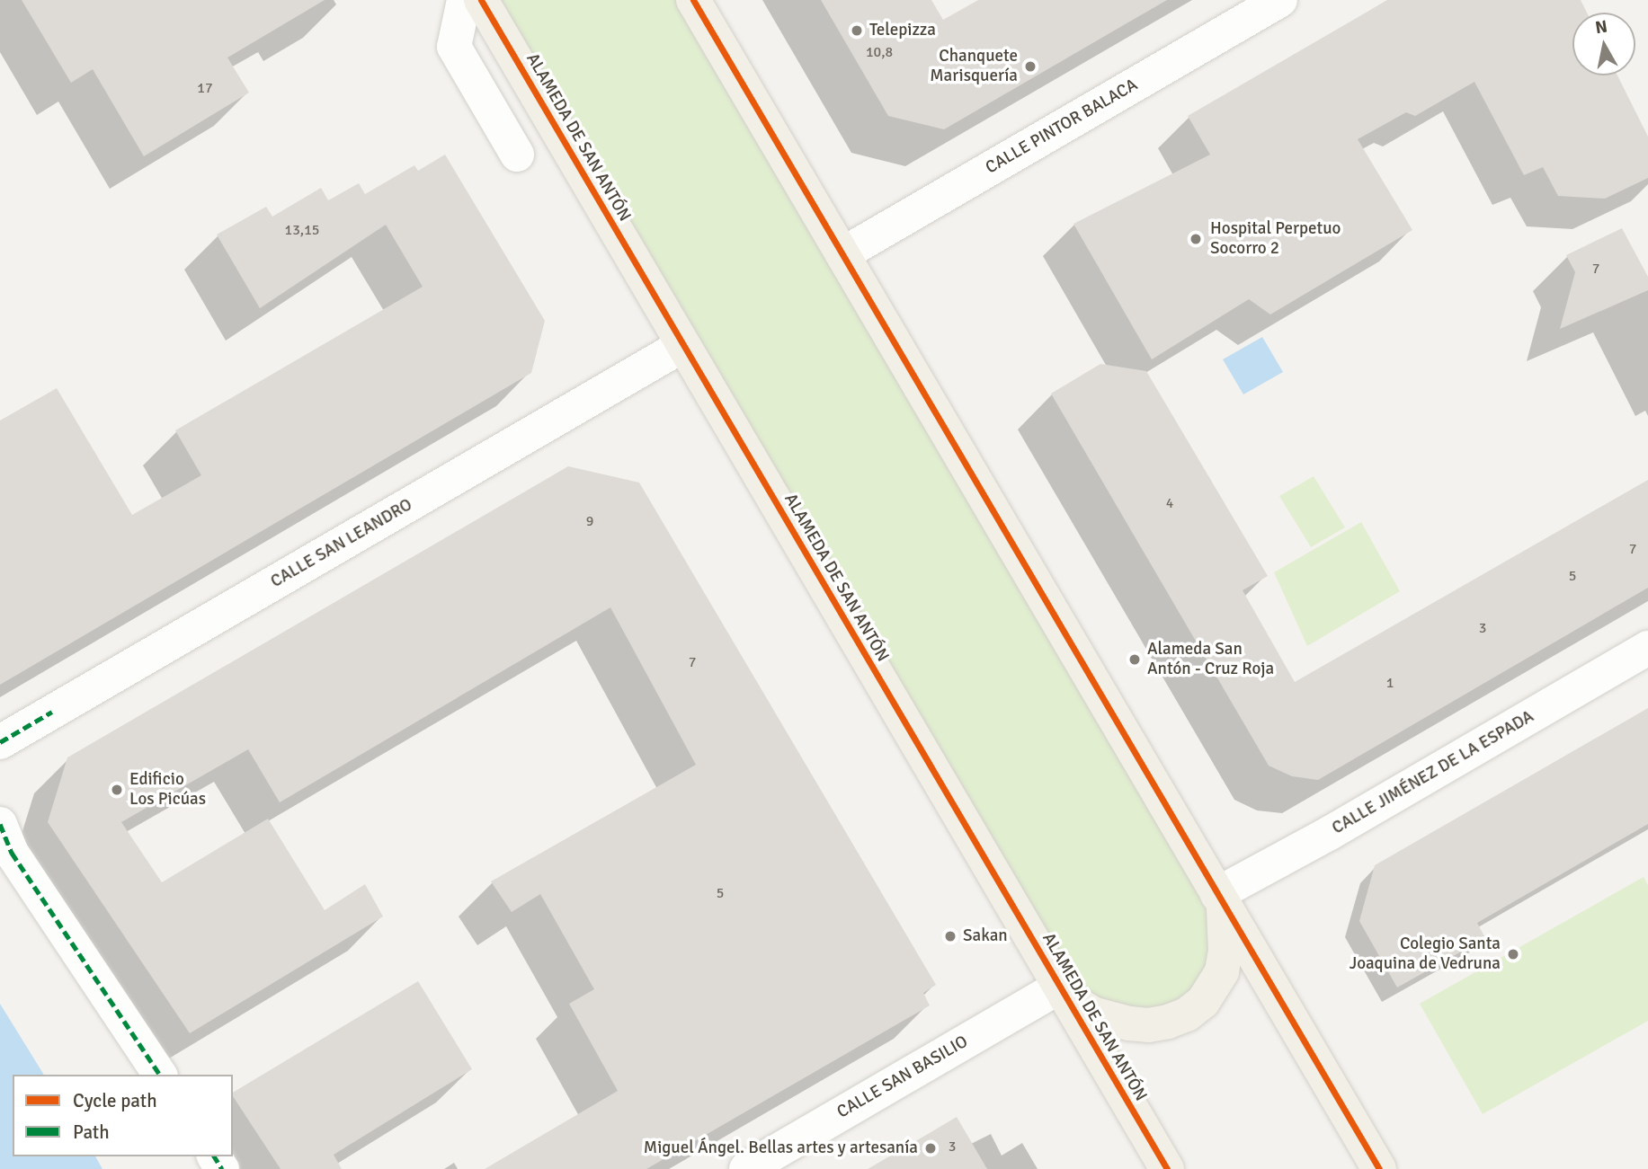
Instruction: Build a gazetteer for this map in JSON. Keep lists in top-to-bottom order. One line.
{"streets":{"main road":["ALAMEDA DE SAN ANTÓN"],"street":["CALLE PINTOR BALACA","CALLE SAN LEANDRO","CALLE JIMÉNEZ DE LA ESPADA","CALLE SAN BASILIO"]},"crossings":[["ALAMEDA DE SAN ANTÓN","CALLE SAN LEANDRO"],["ALAMEDA DE SAN ANTÓN","CALLE SAN BASILIO"]],"places":["Telepizza","Chanquete Marisquería","Hospital Perpetuo Socorro 2","Alameda San Antón - Cruz Roja","Edificio Los Picúas","Sakan","Colegio Santa Joaquina de Vedruna","Miguel Ángel. Bellas artes y artesanía"],"house_numbers":["10,8","17","13,15","7","4","9","7","5","3","7","1","5","3"],"legend":["Cycle path","Path"],"north":"top"}
